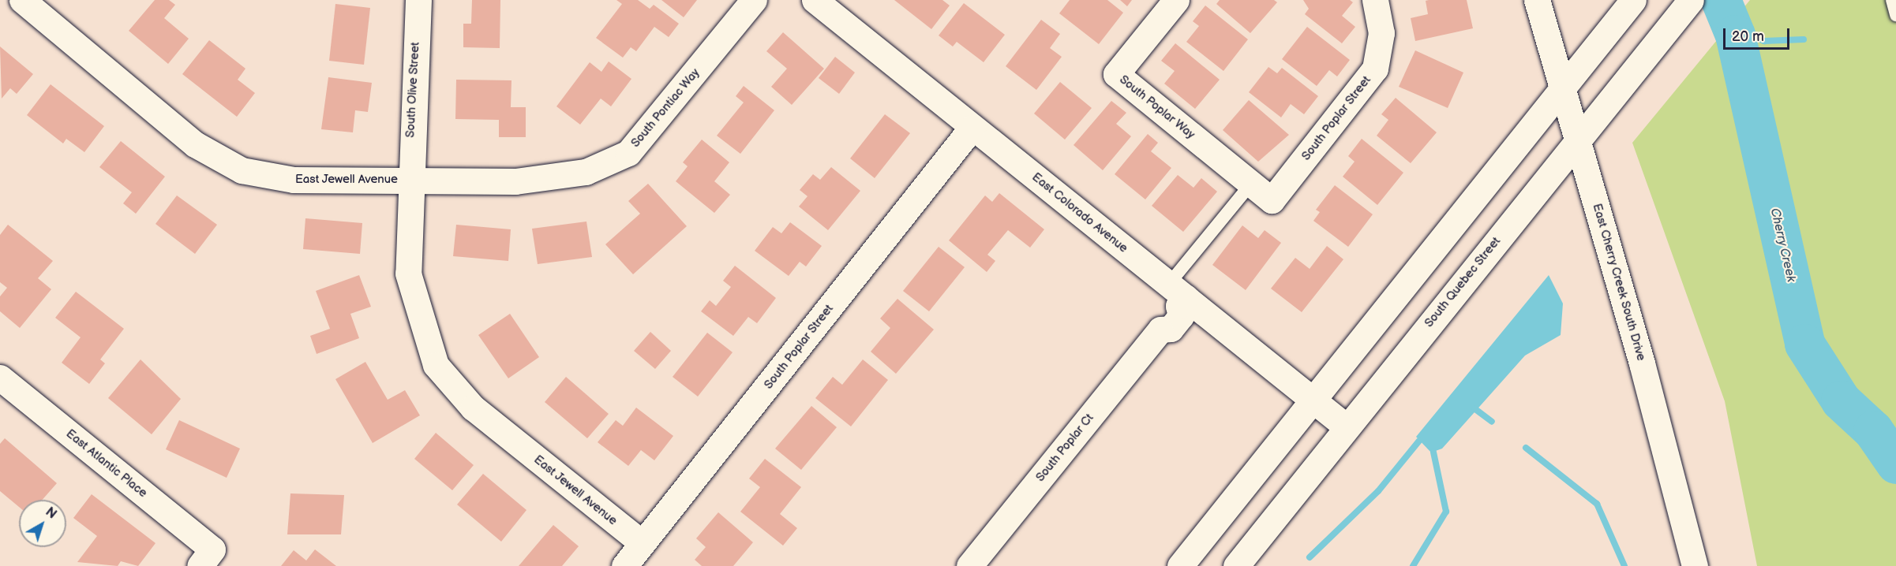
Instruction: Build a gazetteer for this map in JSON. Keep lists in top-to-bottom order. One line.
{"streets":{"street":["South Olive Street","South Poplar Way","South Pontiac Way","South Poplar Street","East Jewell Avenue","East Colorado Avenue","South Quebec Street","East Cherry Creek South Drive","South Poplar Ct","East Atlantic Place"]},"crossings":[["South Olive Street","South Pontiac Way"],["South Olive Street","East Jewell Avenue"],["South Poplar Way","South Poplar Street"],["South Pontiac Way","East Jewell Avenue"],["South Poplar Street","East Jewell Avenue"],["South Poplar Street","East Colorado Avenue"],["East Colorado Avenue","South Quebec Street"],["East Colorado Avenue","South Poplar Ct"],["South Quebec Street","East Cherry Creek South Drive"]],"water":["Cherry Creek"],"scale_bar":"20 m","north":"top right"}
